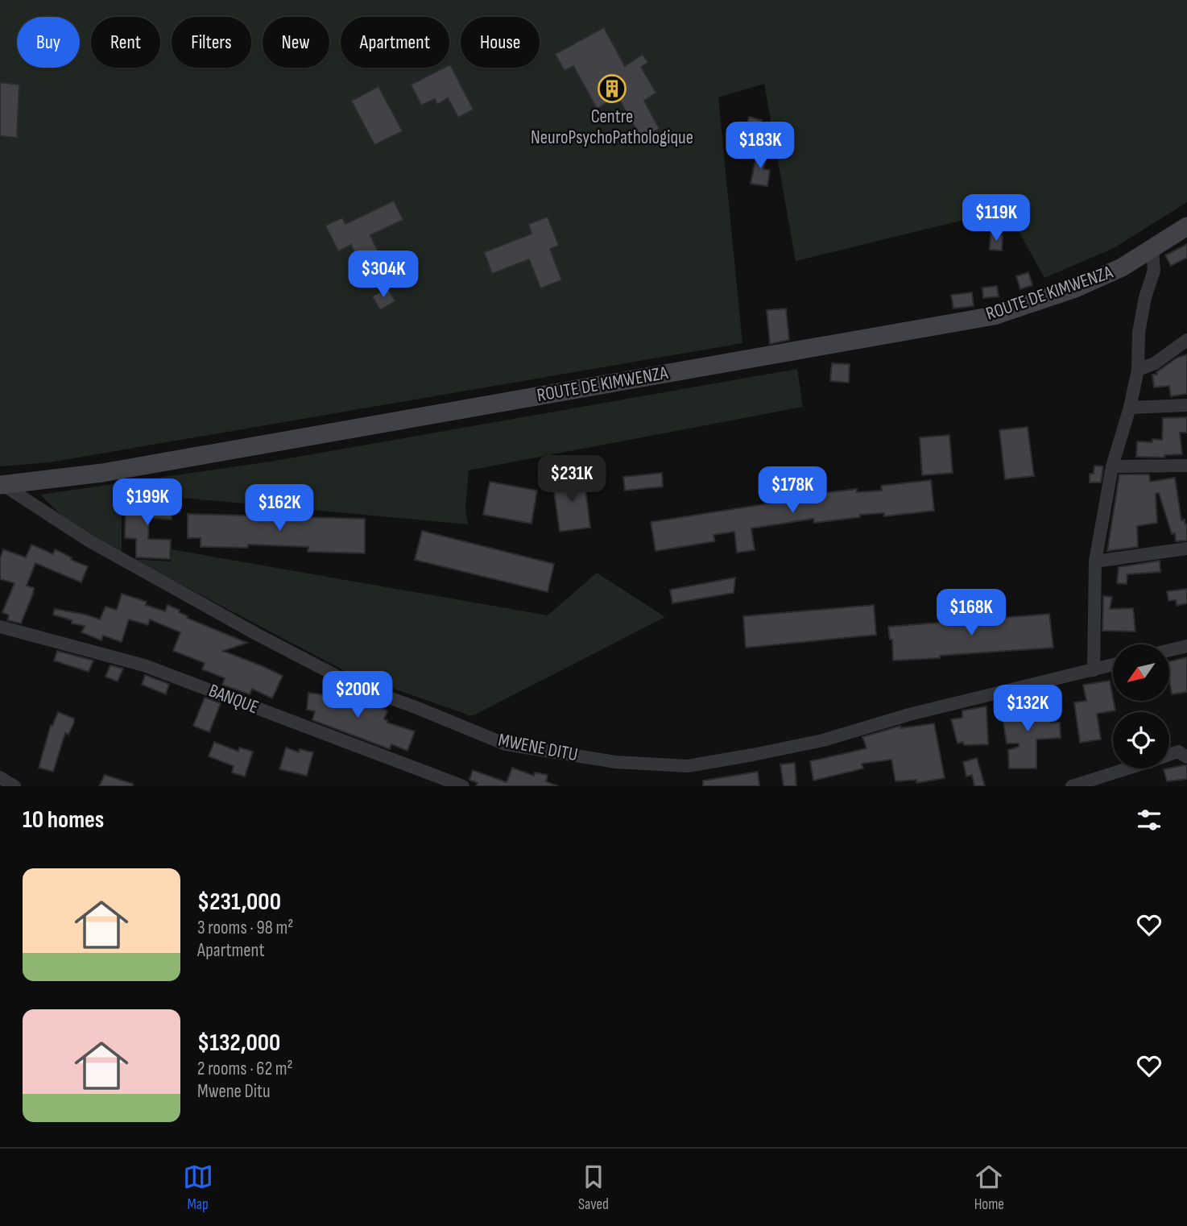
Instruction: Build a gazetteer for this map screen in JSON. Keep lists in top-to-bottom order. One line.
{"streets":{"street":["ROUTE DE KIMWENZA","BANQUE","MWENE DITU"]},"crossings":[["ROUTE DE KIMWENZA","MWENE DITU"]],"places":{"building":["Centre NeuroPsychoPathologique"]},"north":"bottom left","page":{"chip":["Buy","Rent","Filters","New","Apartment","House"],"price":["$183K","$119K","$304K","$231K","$178K","$199K","$162K","$168K","$200K","$132K"],"heading":"10 homes","list":[{"name":"$231,000","note":"3 rooms · 98 m² · Apartment"},{"name":"$132,000","note":"2 rooms · 62 m² · Mwene Ditu"}],"tabs":["Map","Saved","Home"]}}
